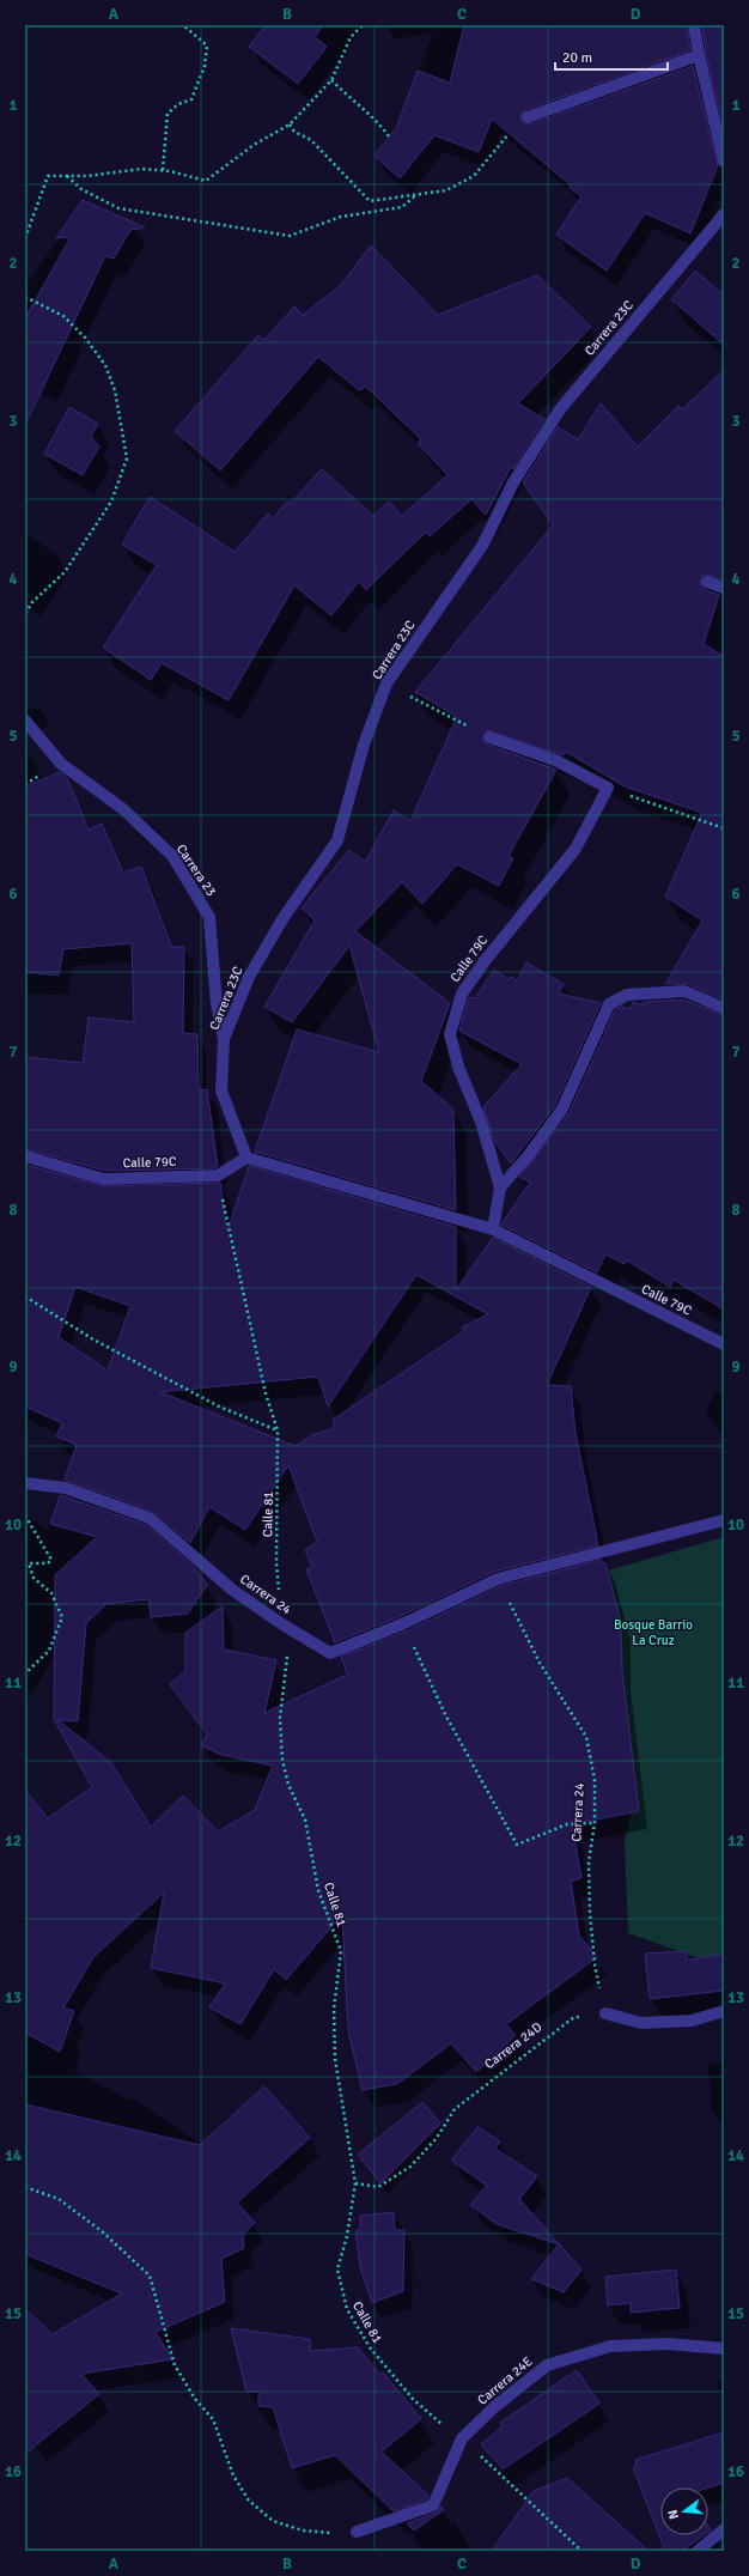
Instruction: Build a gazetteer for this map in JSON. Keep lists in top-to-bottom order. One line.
{"streets":{"street":["Carrera 23C","Carrera 23","Calle 79C","Carrera 24","Carrera 24E"],"path":["Calle 81","Carrera 24D"]},"crossings":[["Carrera 23C","Carrera 23"],["Carrera 23C","Calle 79C"],["Calle 79C","Calle 81"],["Calle 81","Carrera 24"],["Calle 81","Carrera 24D"],["Calle 81","Carrera 24E"],["Carrera 24","Carrera 24D"]],"parks":["Bosque Barrio La Cruz"],"scale_bar":"20 m","north":"left","grid":{"columns":["A","B","C","D"],"rows":["1","2","3","4","5","6","7","8","9","10","11","12","13","14","15","16"]}}
